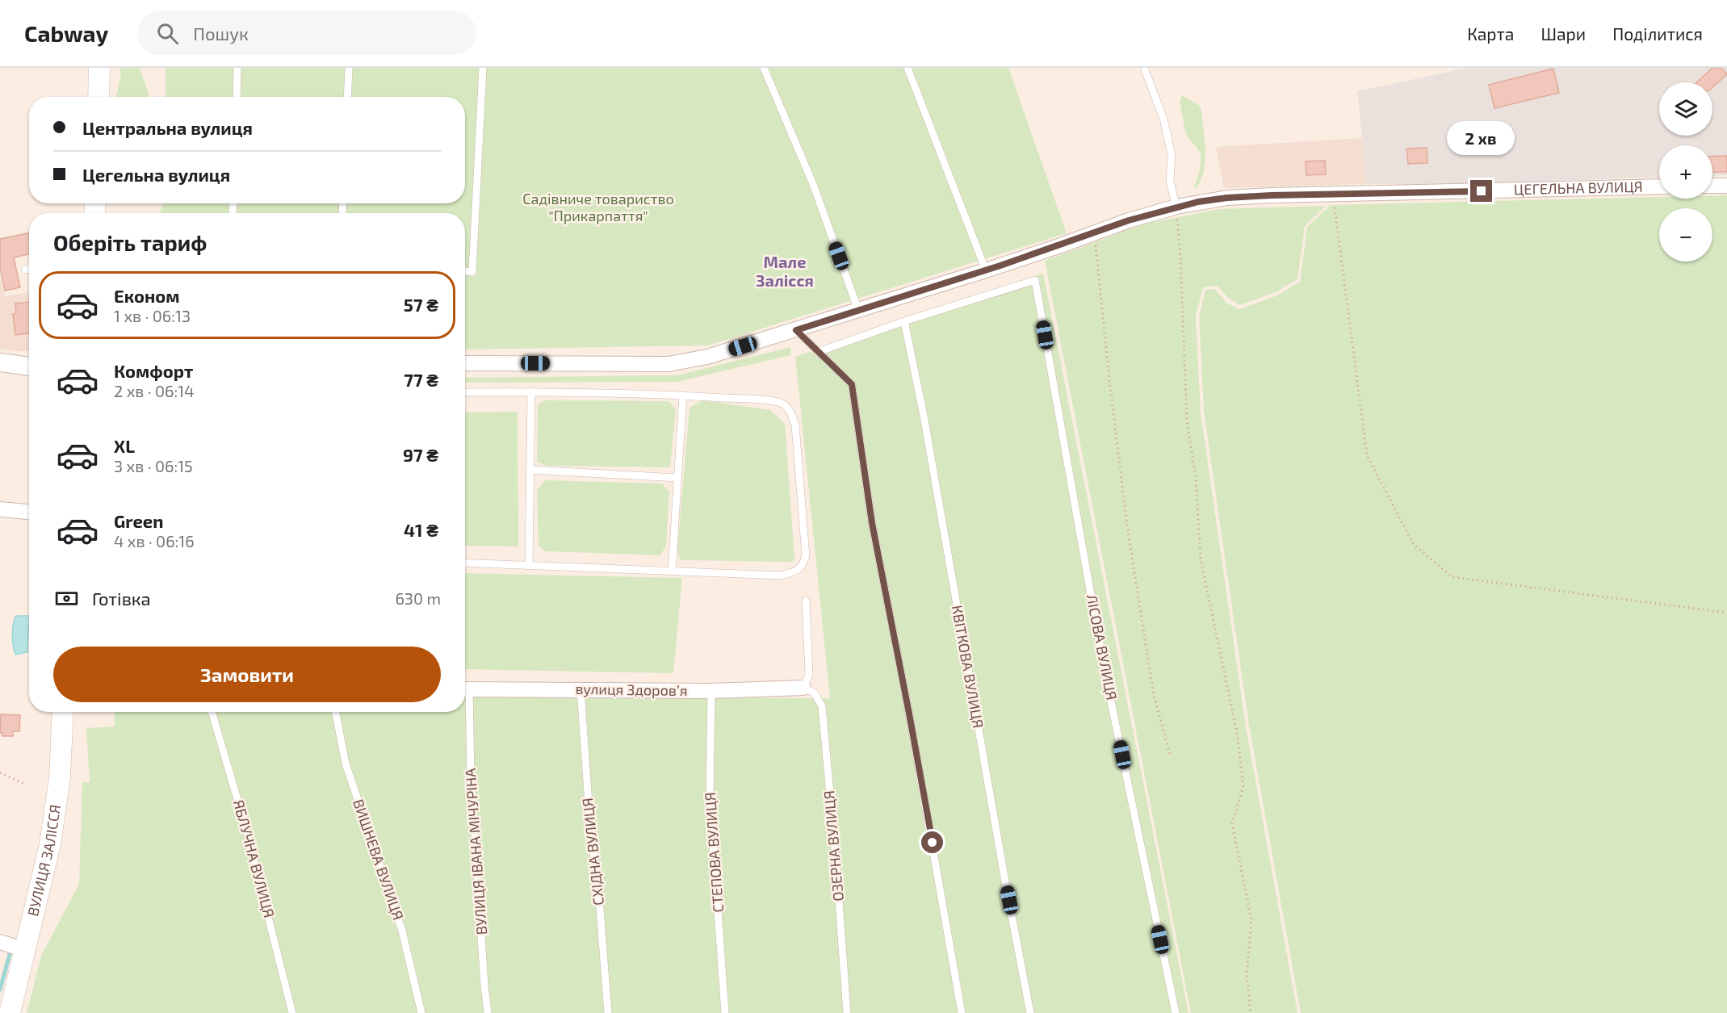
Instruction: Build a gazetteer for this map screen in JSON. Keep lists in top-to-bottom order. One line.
{"streets":{"main road":["ВУЛИЦЯ ЗАЛІССЯ"],"street":["ЦЕГЕЛЬНА ВУЛИЦЯ","вулиця Здоровʼя"],"lane":["ЛІСОВА ВУЛИЦЯ","КВІТКОВА ВУЛИЦЯ","ОЗЕРНА ВУЛИЦЯ","ВУЛИЦЯ ІВАНА МІЧУРІНА","СХІДНА ВУЛИЦЯ","СТЕПОВА ВУЛИЦЯ","ЯБЛУЧНА ВУЛИЦЯ","ВИШНЕВА ВУЛИЦЯ"]},"crossings":[["ЛІСОВА ВУЛИЦЯ","КВІТКОВА ВУЛИЦЯ"],["вулиця Здоровʼя","ОЗЕРНА ВУЛИЦЯ"],["вулиця Здоровʼя","СХІДНА ВУЛИЦЯ"],["вулиця Здоровʼя","СТЕПОВА ВУЛИЦЯ"]],"districts":["Мале Залісся"],"parks":["Садівниче товариство \"Прикарпаття\""],"page":{"header":"Cabway","search":"Пошук","nav":["Карта","Шари","Поділитися"],"map_buttons":["+","−"],"banner":["Центральна вулиця","Цегельна вулиця"],"bubble":"2 хв","heading":"Оберіть тариф","list":[{"name":"Економ","note":"1 хв · 06:13","value":"57 ₴"},{"name":"Комфорт","note":"2 хв · 06:14","value":"77 ₴"},{"name":"XL","note":"3 хв · 06:15","value":"97 ₴"},{"name":"Green","note":"4 хв · 06:16","value":"41 ₴"}],"pay":["Готівка","630 m"],"buttons":"Замовити"}}
